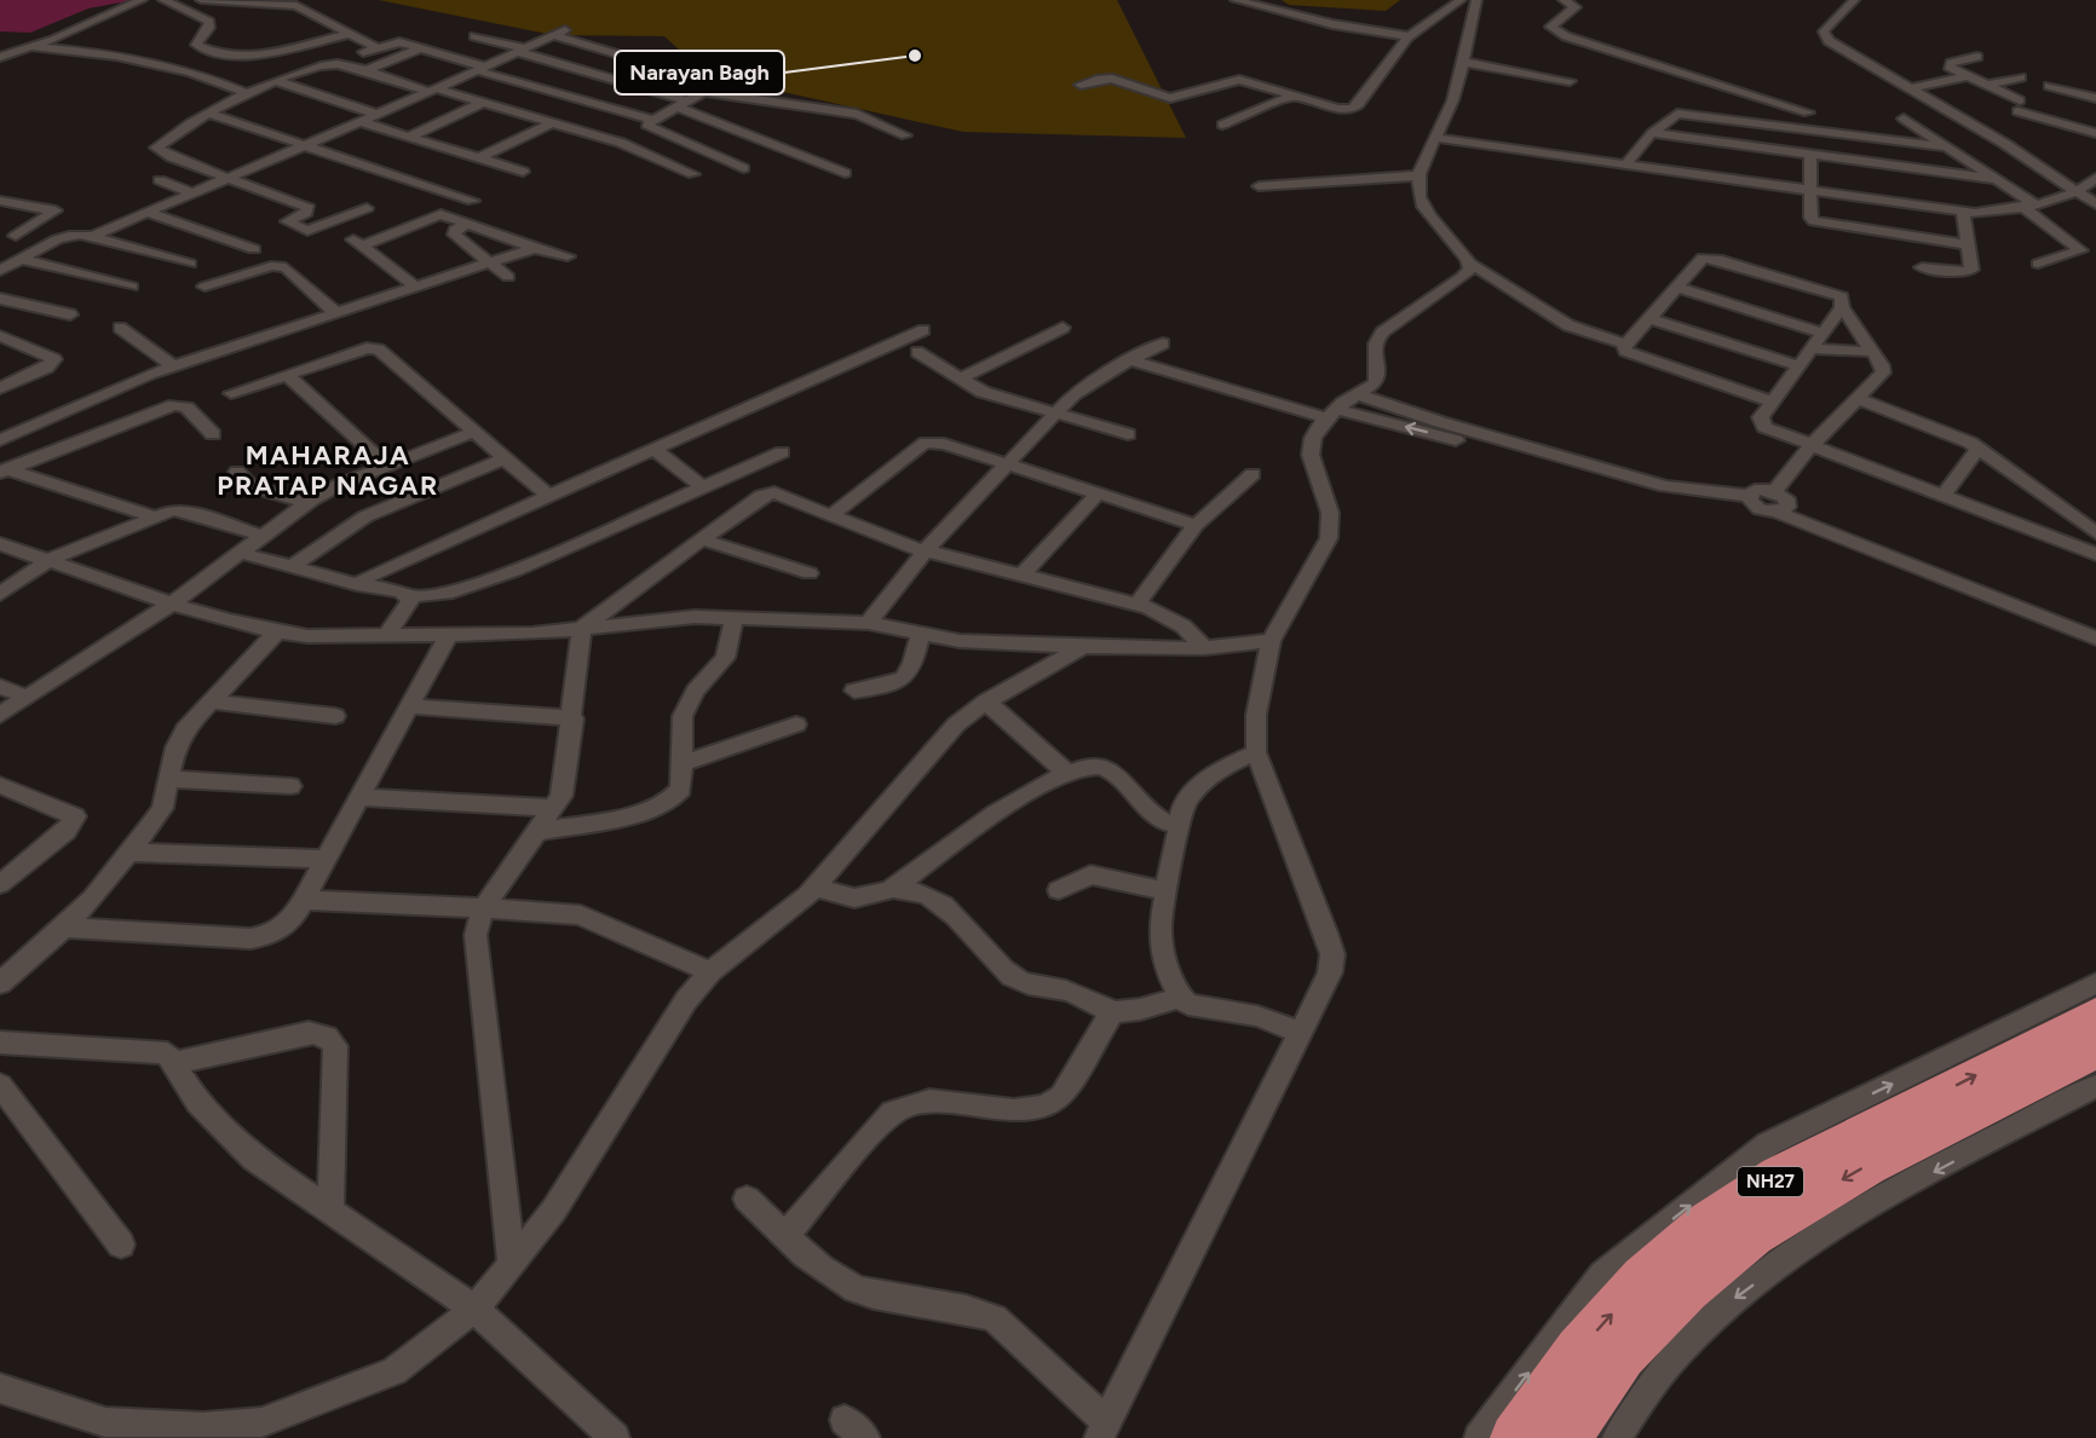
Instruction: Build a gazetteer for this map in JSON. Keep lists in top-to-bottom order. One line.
{"streets":{"highway":["NH27"]},"districts":["MAHARAJA PRATAP NAGAR"],"places":["Narayan Bagh"]}
